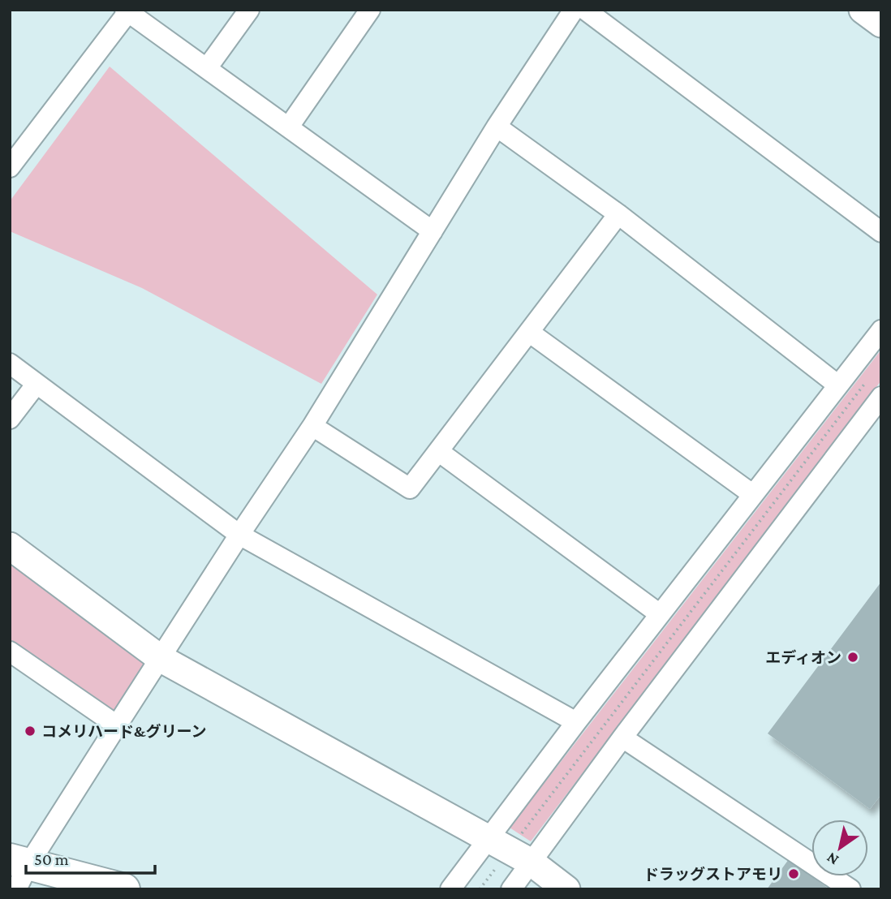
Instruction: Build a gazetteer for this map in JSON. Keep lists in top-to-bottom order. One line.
{"places":["エディオン","コメリハード&グリーン","ドラッグストアモリ"],"scale_bar":"50 m","north":"bottom left"}
